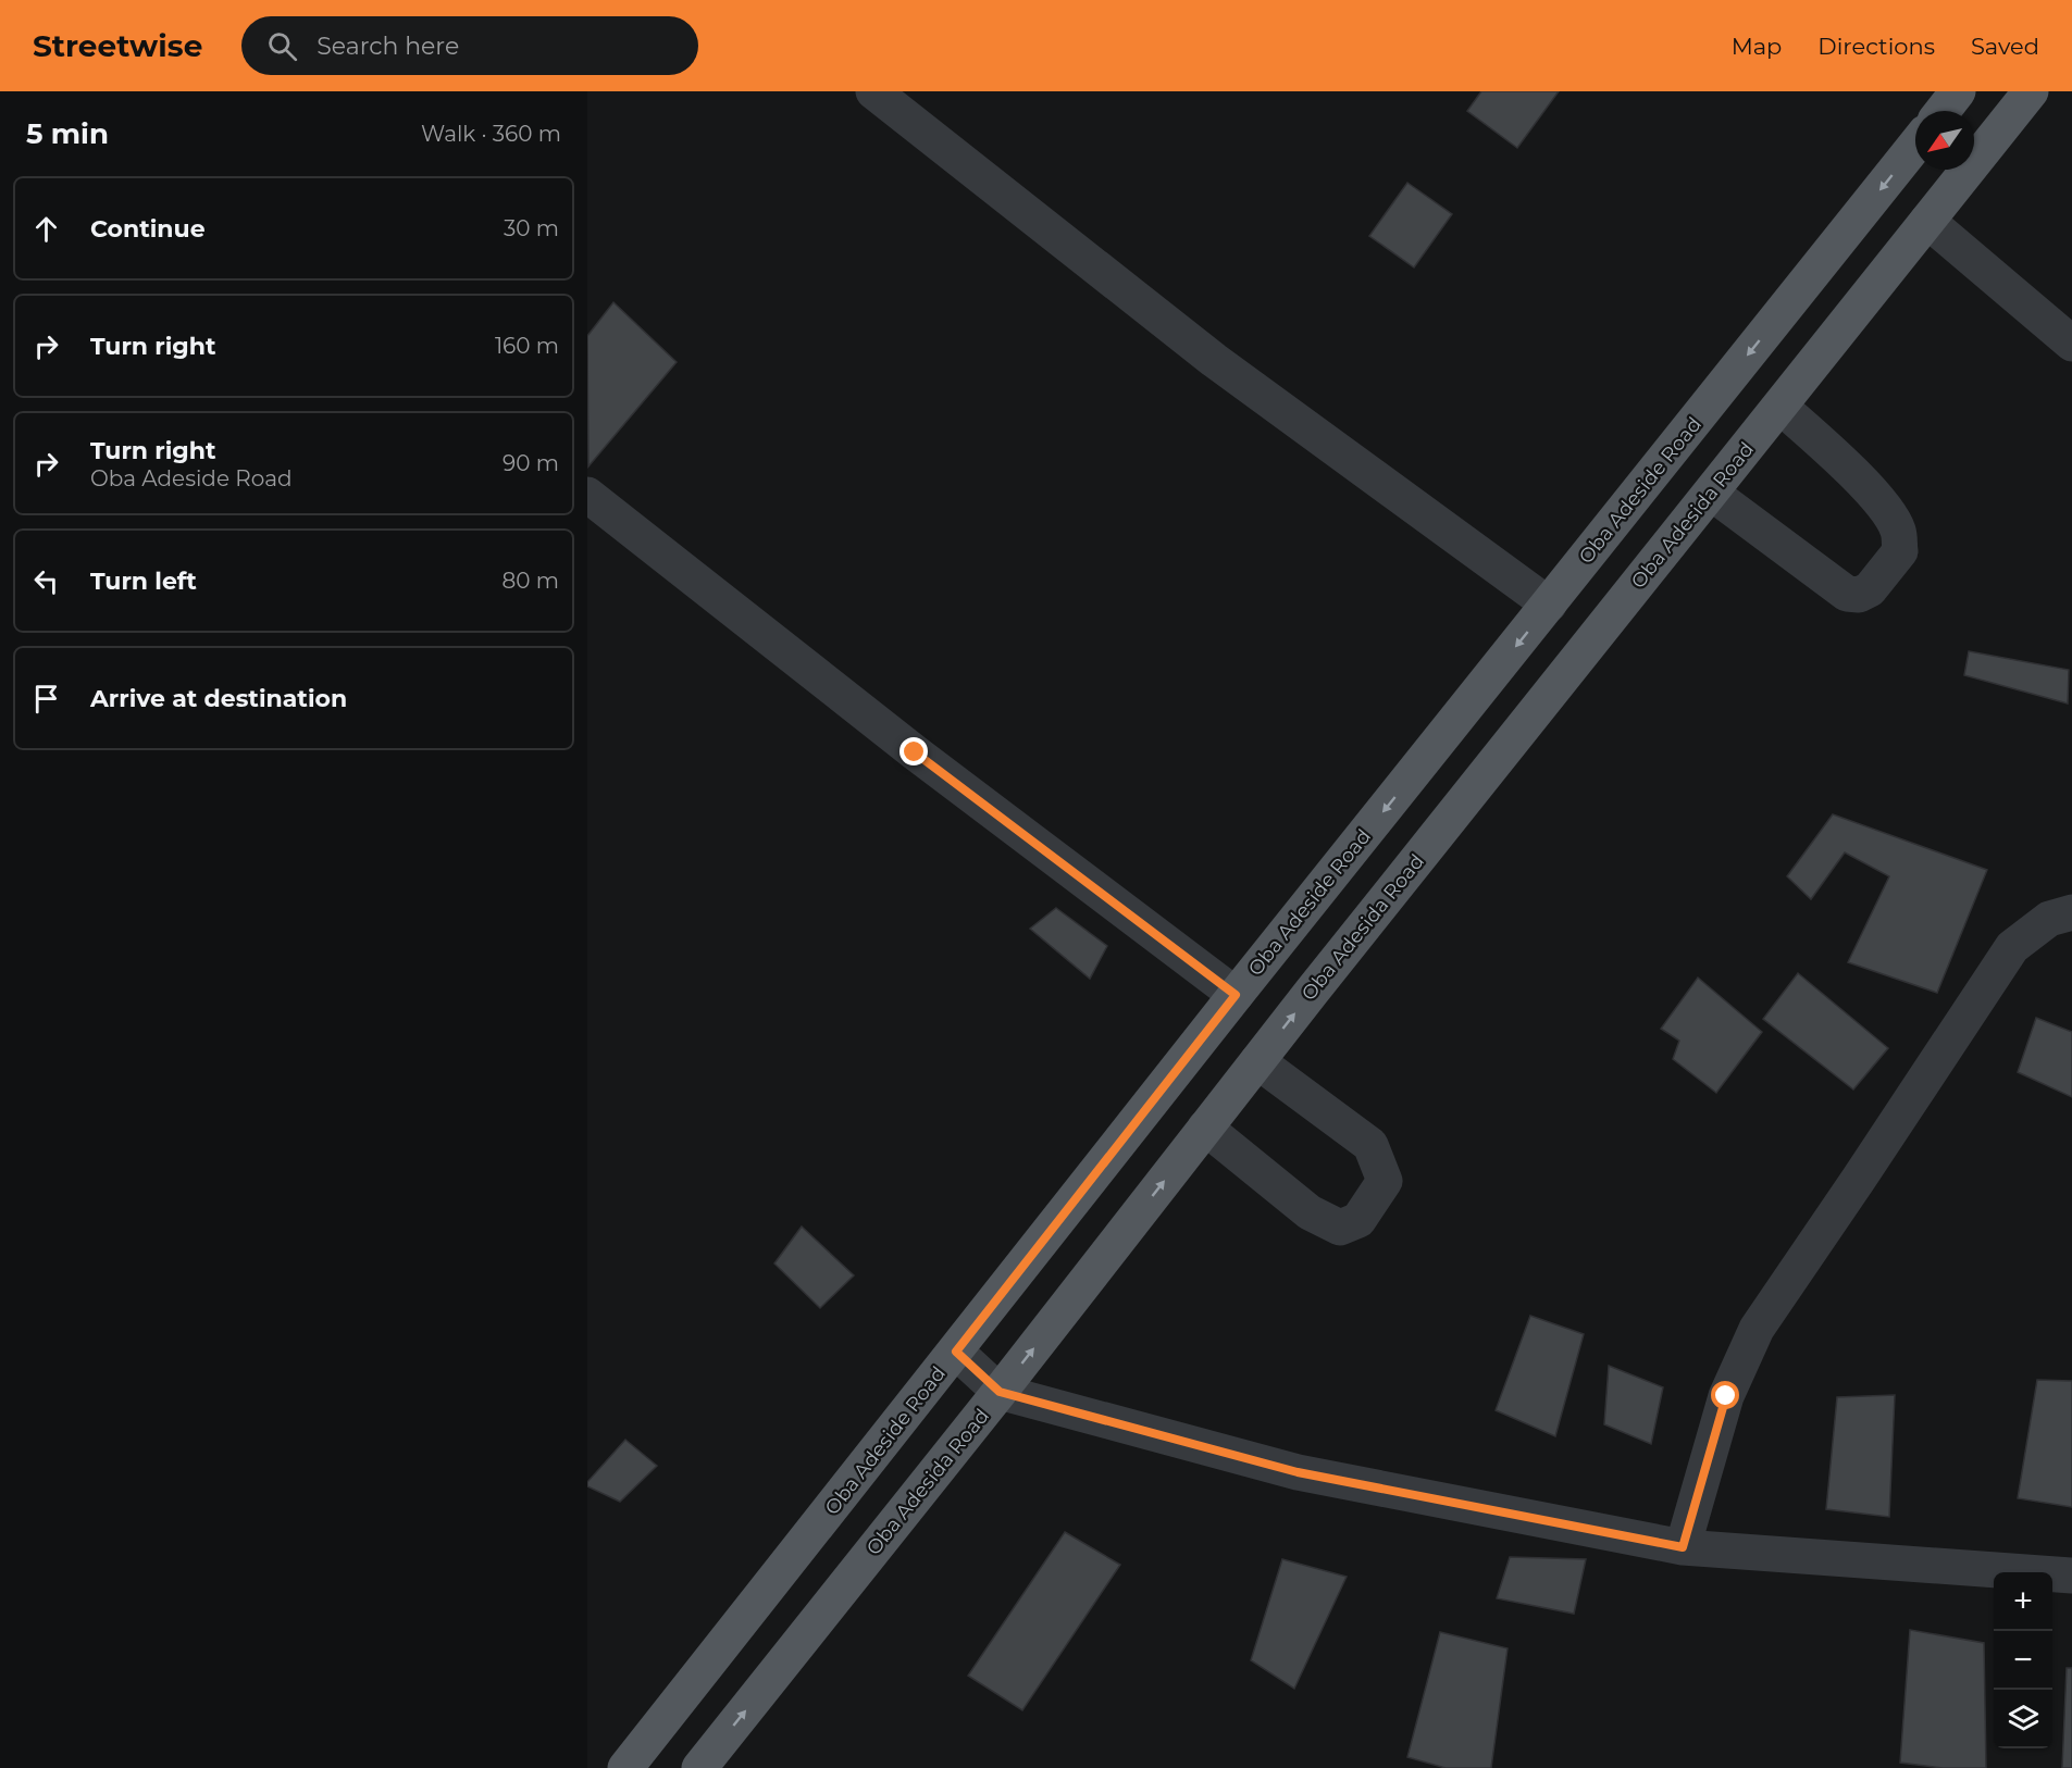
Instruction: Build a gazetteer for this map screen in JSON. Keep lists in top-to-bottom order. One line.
{"streets":{"main road":["Oba Adeside Road","Oba Adesida Road"]},"one_way":["Oba Adeside Road","Oba Adesida Road"],"north":"bottom left","page":{"header":"Streetwise","search":"Search here","nav":["Map","Directions","Saved"],"heading":["5 min","Walk · 360 m"],"list":[["Continue","30 m"],["Turn right","160 m"],["Turn right","Oba Adeside Road","90 m"],["Turn left","80 m"],"Arrive at destination"],"map_buttons":["+","−"]}}
